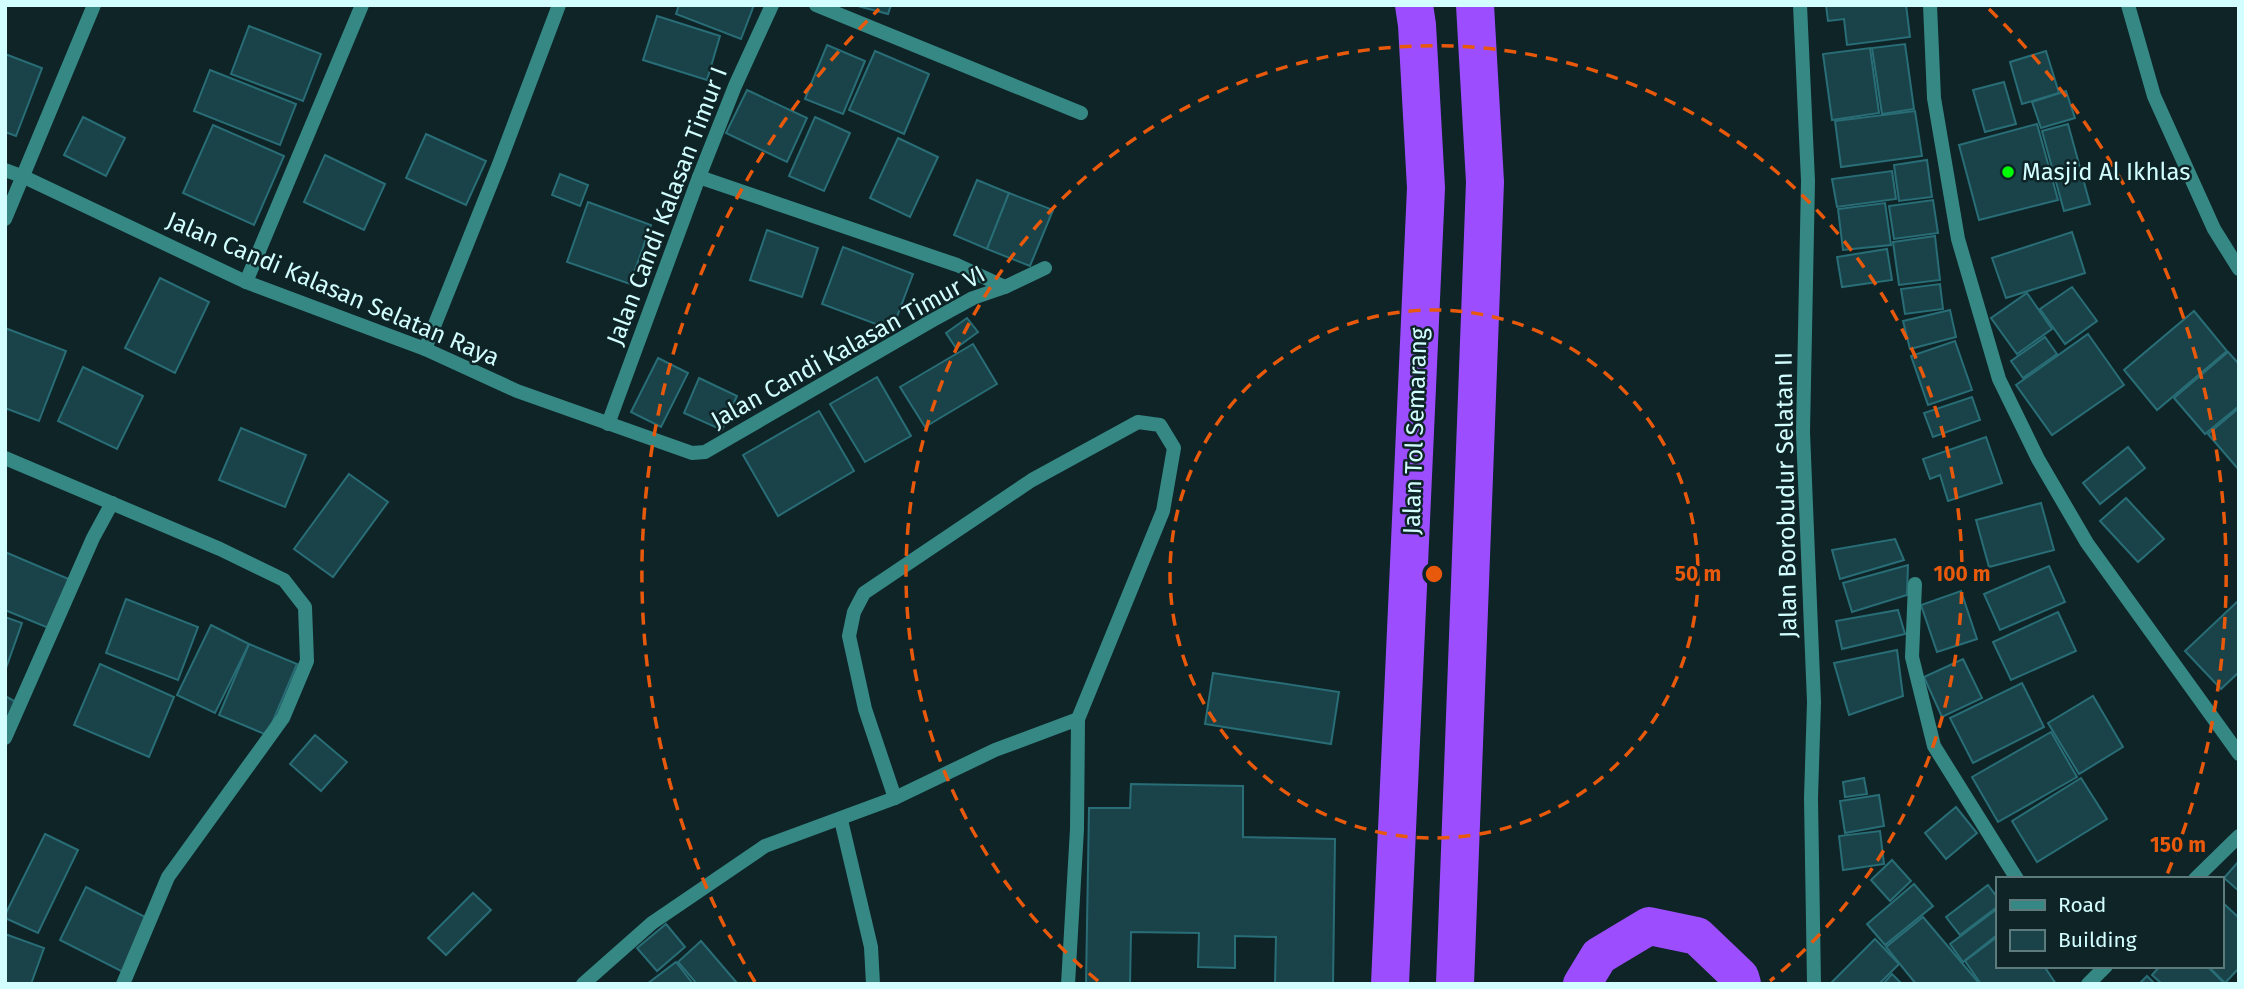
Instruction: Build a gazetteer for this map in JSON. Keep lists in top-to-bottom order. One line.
{"streets":{"highway":["Jalan Tol Semarang"],"street":["Jalan Candi Kalasan Timur I","Jalan Candi Kalasan Selatan Raya","Jalan Candi Kalasan Timur VI","Jalan Borobudur Selatan II"]},"crossings":[["Jalan Candi Kalasan Timur I","Jalan Candi Kalasan Selatan Raya"],["Jalan Candi Kalasan Timur I","Jalan Candi Kalasan Timur VI"],["Jalan Candi Kalasan Selatan Raya","Jalan Candi Kalasan Timur VI"]],"places":["Masjid Al Ikhlas"],"legend":["Road","Building"],"rings":["50 m","100 m","150 m"]}
